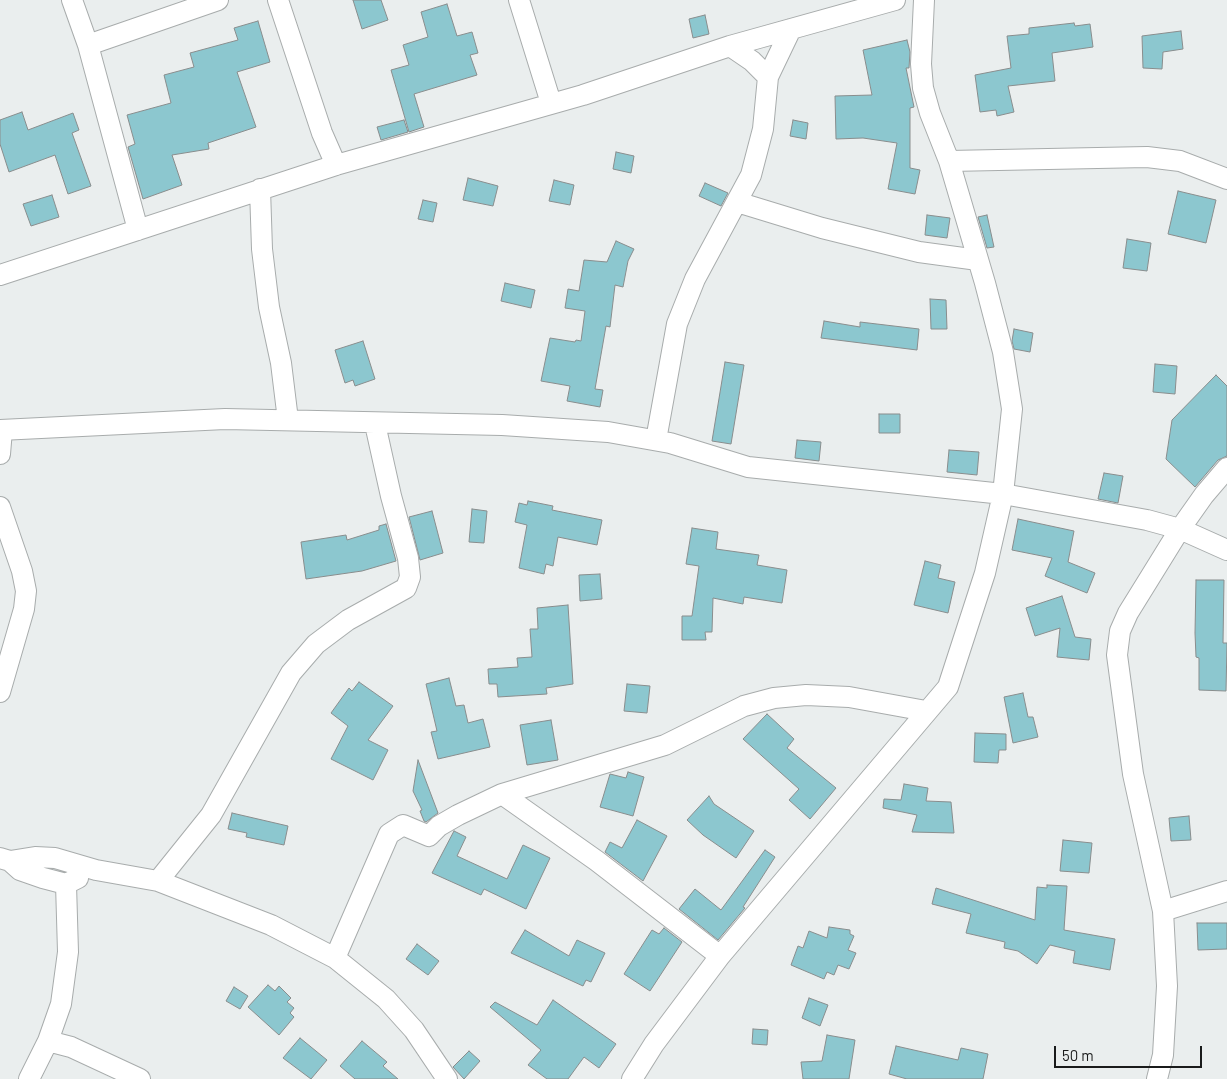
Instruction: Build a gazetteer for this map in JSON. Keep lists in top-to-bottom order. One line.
{"scale_bar":"50 m"}
